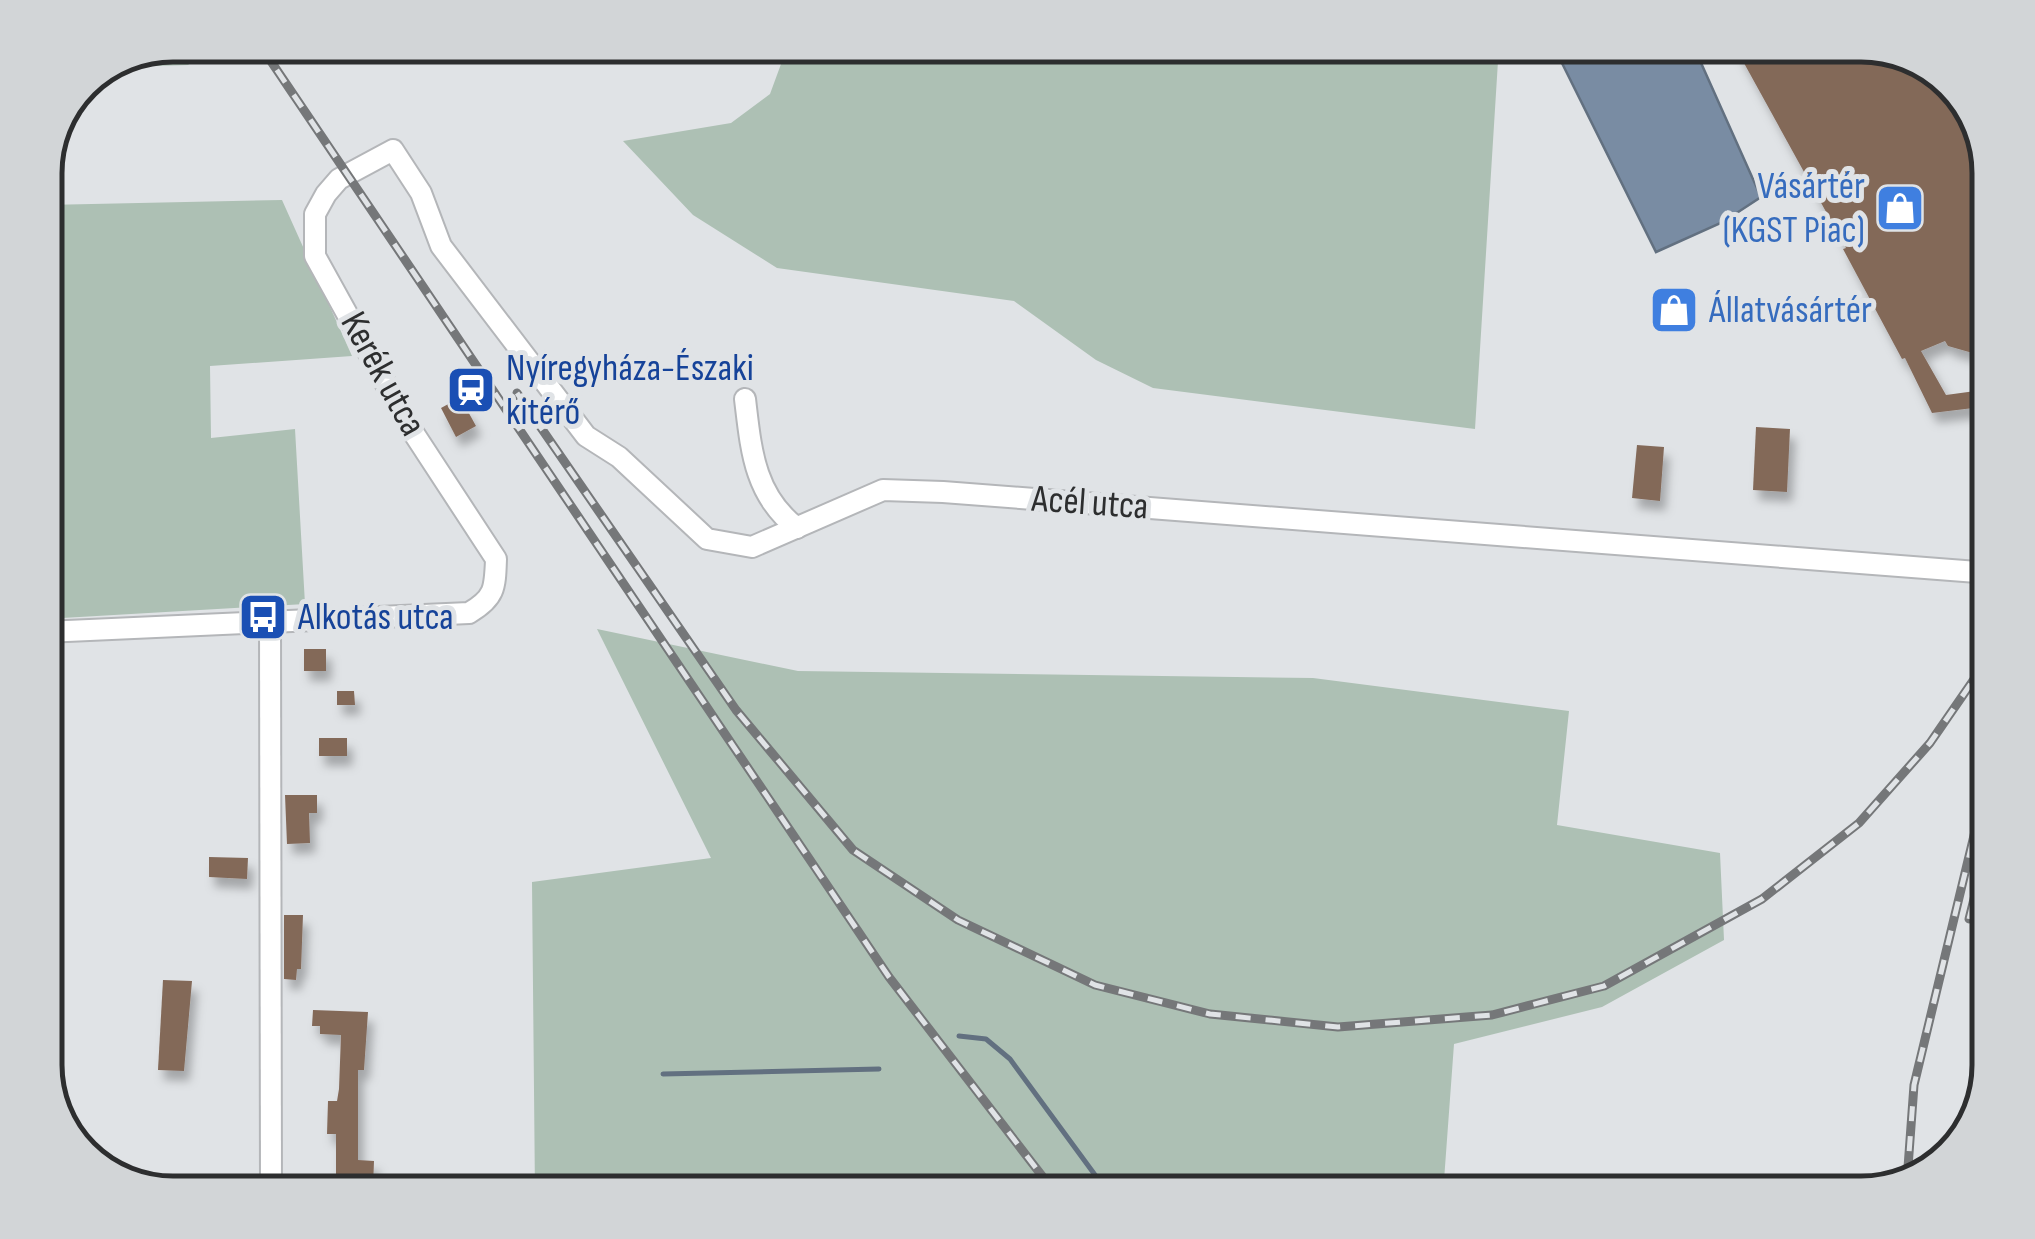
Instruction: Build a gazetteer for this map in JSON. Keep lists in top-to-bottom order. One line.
{"streets":{"street":["Kerék utca","Acél utca"]},"crossings":[["Kerék utca","Acél utca"]],"places":{"shop":["Vásártér (KGST Piac)","Állatvásártér"],"station":["Nyíregyháza-Északi kitérő"],"bus stop":["Alkotás utca"]}}
